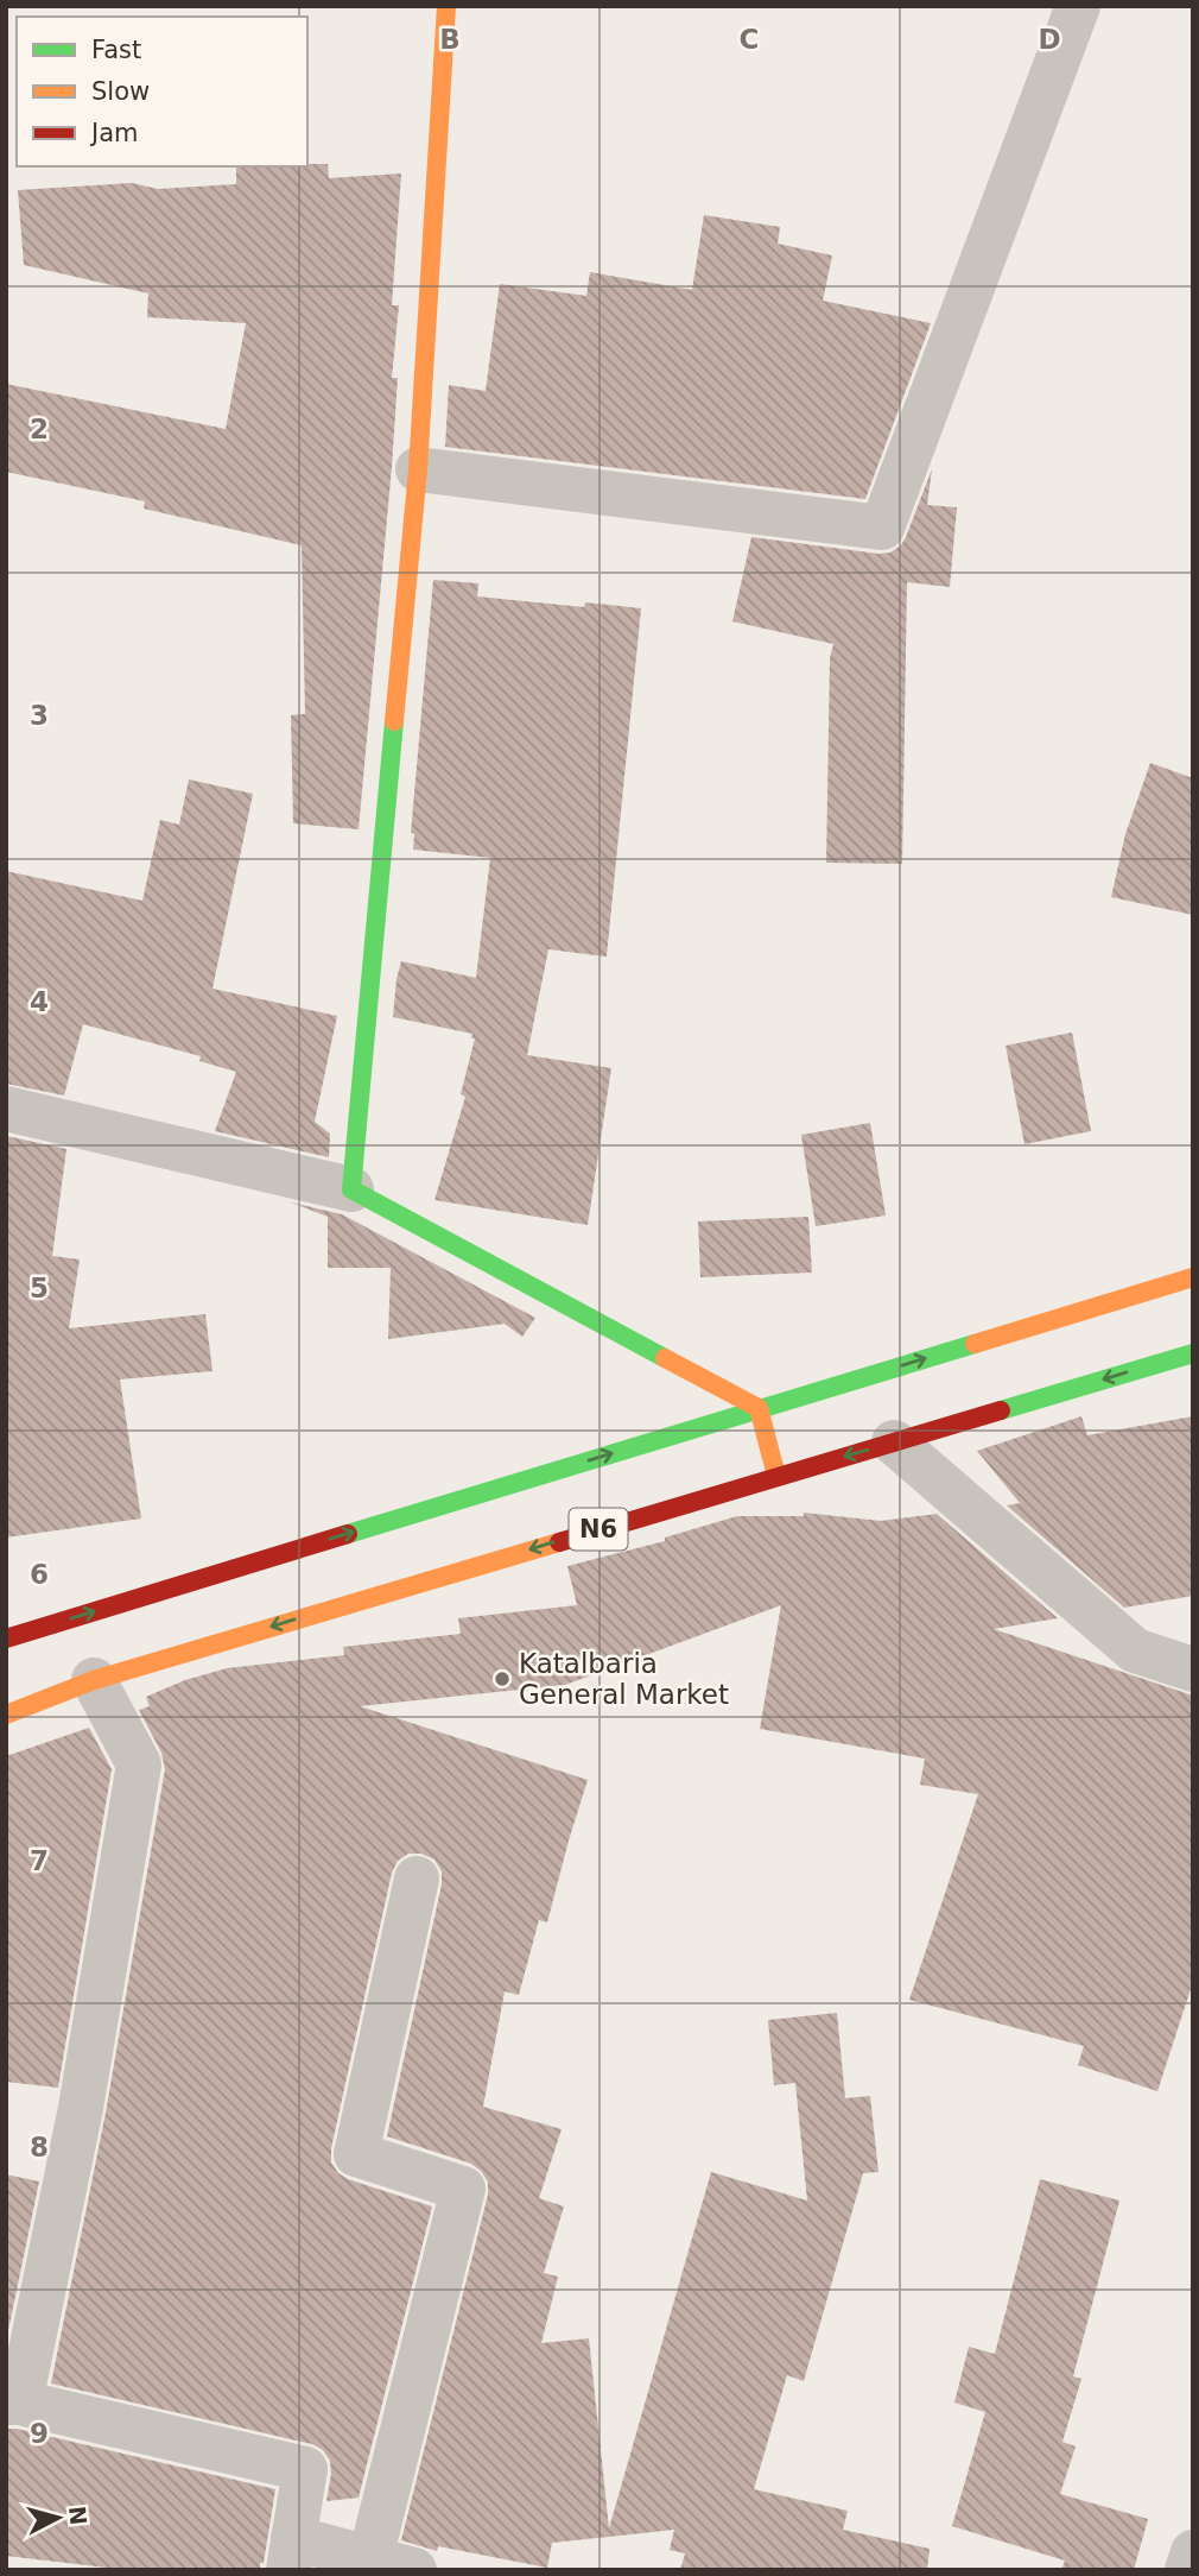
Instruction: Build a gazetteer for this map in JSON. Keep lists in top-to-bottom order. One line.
{"streets":{"main road":["N6"]},"places":["Katalbaria General Market"],"legend":["Fast","Slow","Jam"],"north":"right","grid":{"columns":["B","C","D"],"rows":["2","3","4","5","6","7","8","9"]}}
